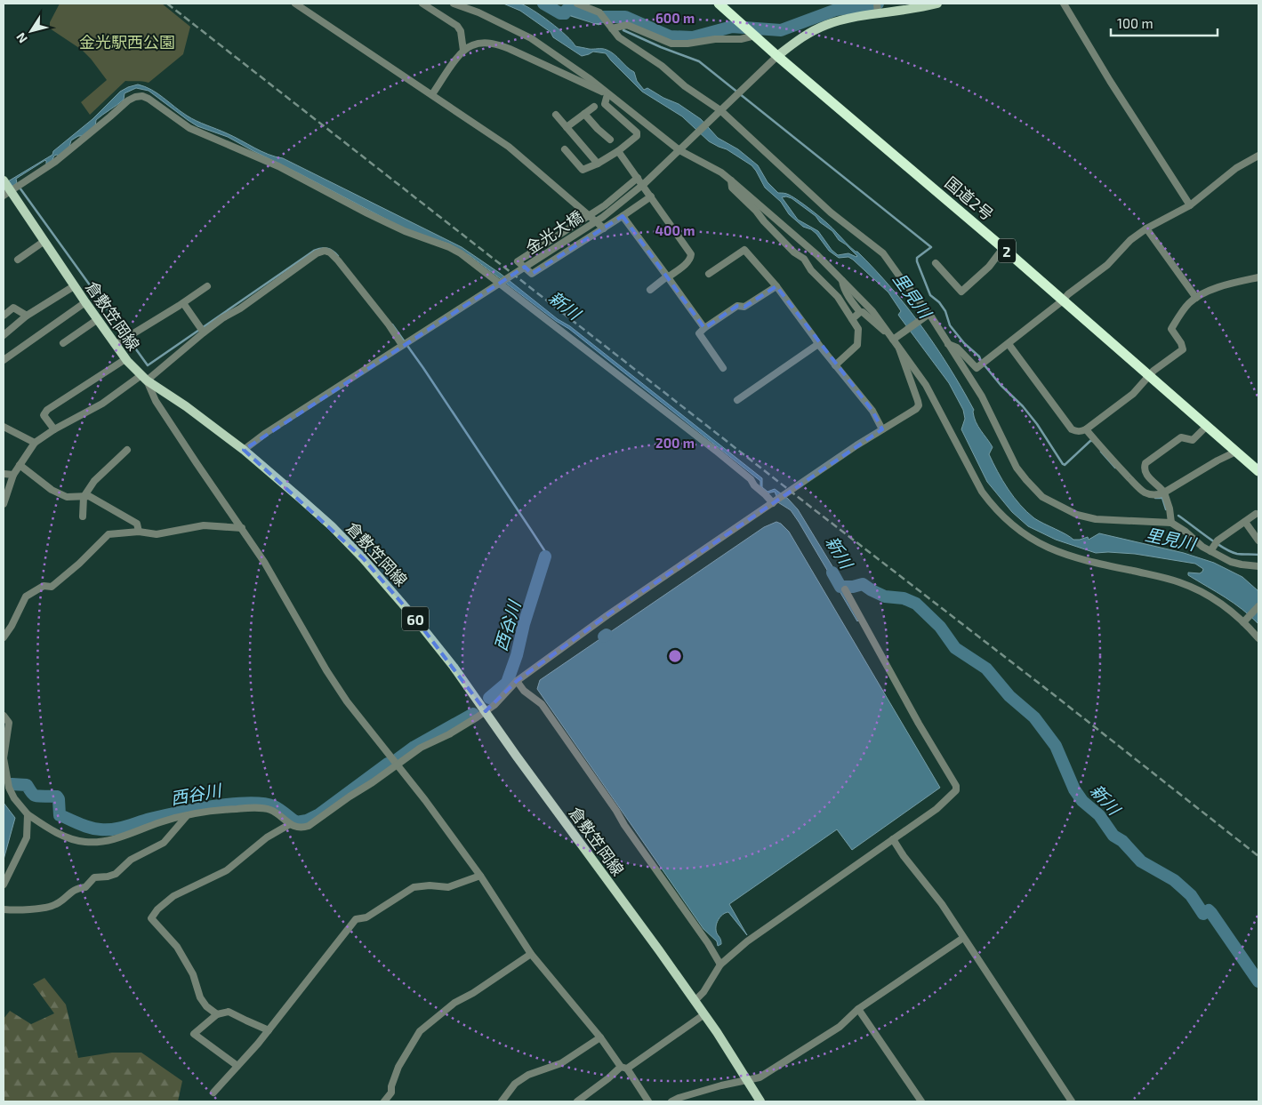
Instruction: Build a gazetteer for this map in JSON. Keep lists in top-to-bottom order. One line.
{"streets":{"highway":["国道2号","2"],"main road":["倉敷笠岡線","60"],"street":["金光大橋"]},"crossings":[["国道2号","金光大橋"],["金光大橋","倉敷笠岡線"]],"water":["里見川","新川","西谷川"],"parks":["金光駅西公園"],"scale_bar":"100 m","north":"bottom left","rings":["600 m","400 m","200 m"]}
